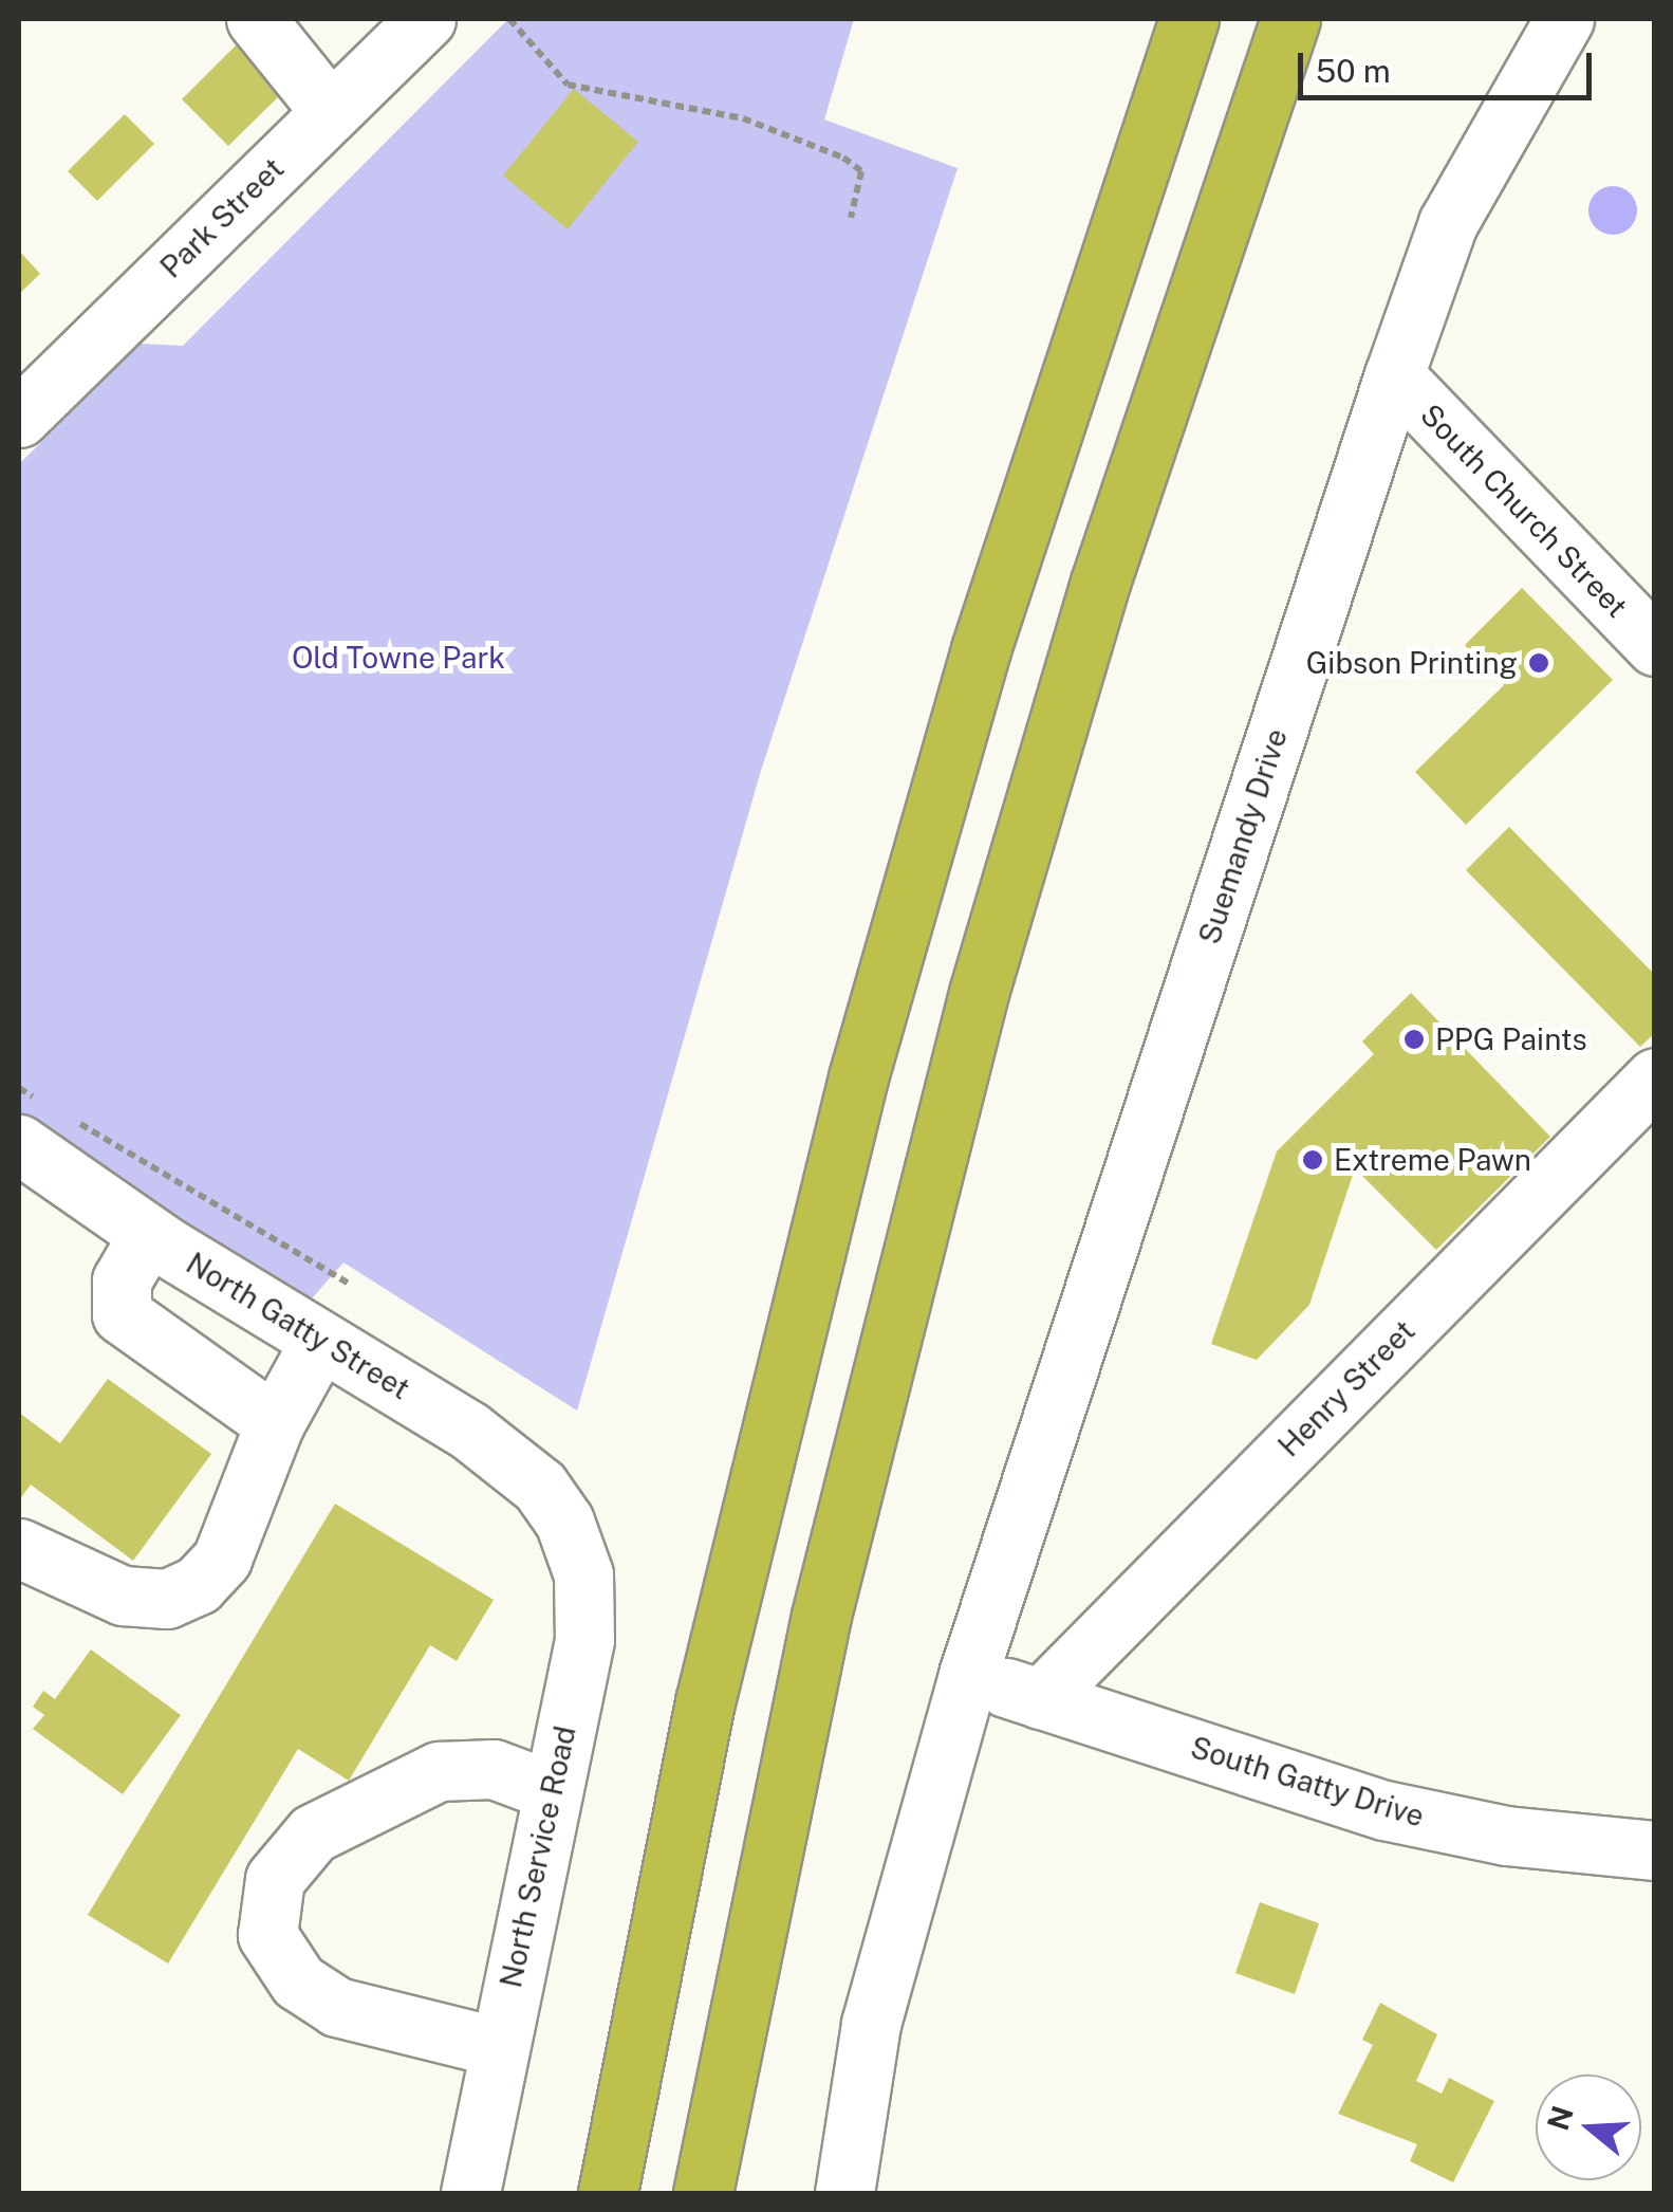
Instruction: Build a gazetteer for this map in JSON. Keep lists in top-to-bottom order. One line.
{"streets":{"street":["Park Street","South Church Street","Suemandy Drive","North Gatty Street","Henry Street","South Gatty Drive","North Service Road"]},"crossings":[["South Church Street","Suemandy Drive"],["Suemandy Drive","South Gatty Drive"],["North Gatty Street","North Service Road"],["Henry Street","South Gatty Drive"]],"parks":["Old Towne Park"],"places":["Gibson Printing","PPG Paints","Extreme Pawn"],"scale_bar":"50 m","north":"left"}
